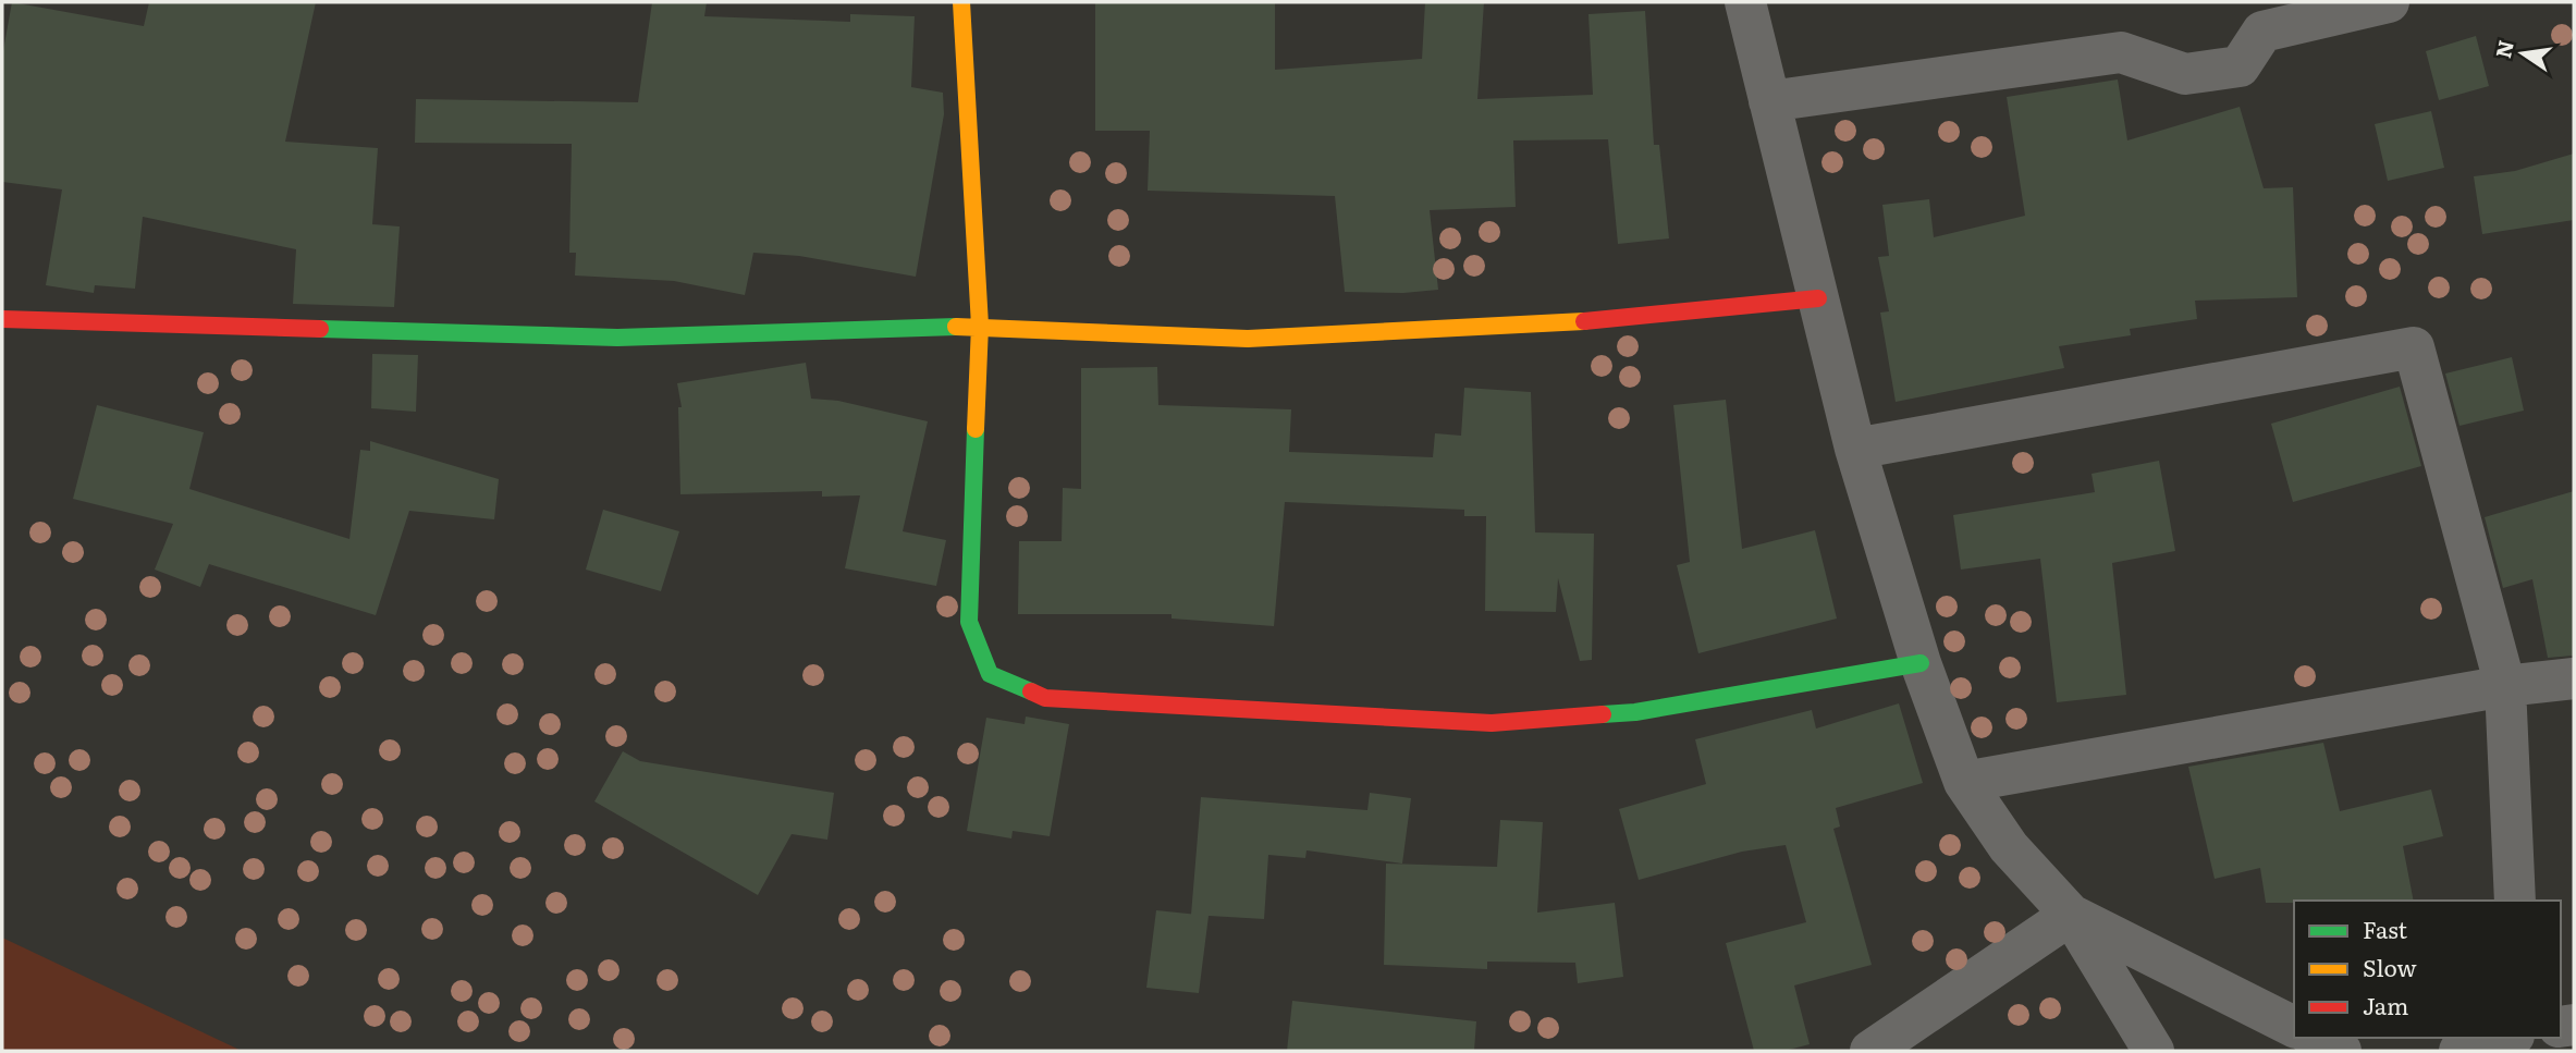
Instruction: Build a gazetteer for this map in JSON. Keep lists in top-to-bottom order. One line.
{"legend":["Fast","Slow","Jam"],"north":"left"}
